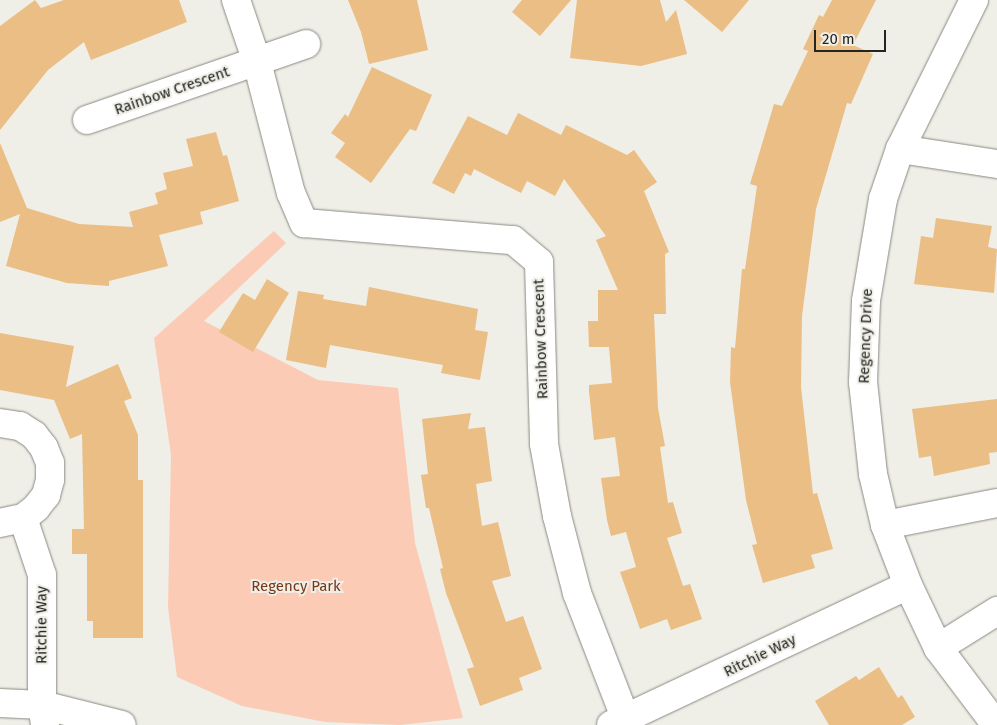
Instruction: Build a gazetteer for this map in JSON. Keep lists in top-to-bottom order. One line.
{"streets":{"street":["Rainbow Crescent","Regency Drive","Ritchie Way"]},"crossings":[["Rainbow Crescent","Ritchie Way"],["Regency Drive","Ritchie Way"]],"parks":["Regency Park"],"scale_bar":"20 m"}
